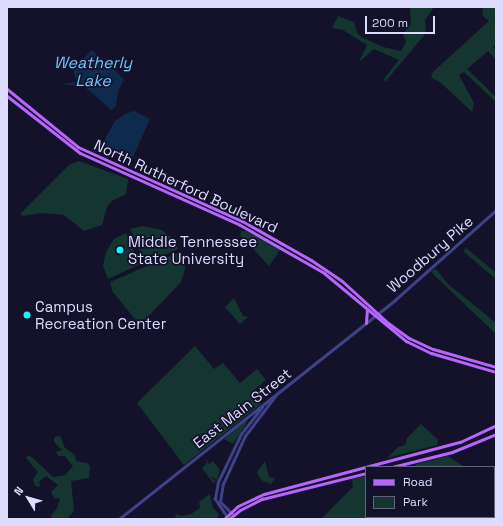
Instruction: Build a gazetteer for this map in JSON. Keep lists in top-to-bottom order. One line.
{"streets":{"main road":["North Rutherford Boulevard"],"street":["Woodbury Pike","East Main Street"]},"crossings":[["North Rutherford Boulevard","Woodbury Pike"],["North Rutherford Boulevard","East Main Street"],["Woodbury Pike","East Main Street"]],"water":["Weatherly Lake"],"places":["Middle Tennessee State University","Campus Recreation Center"],"legend":["Road","Park"],"scale_bar":"200 m","north":"top left"}
